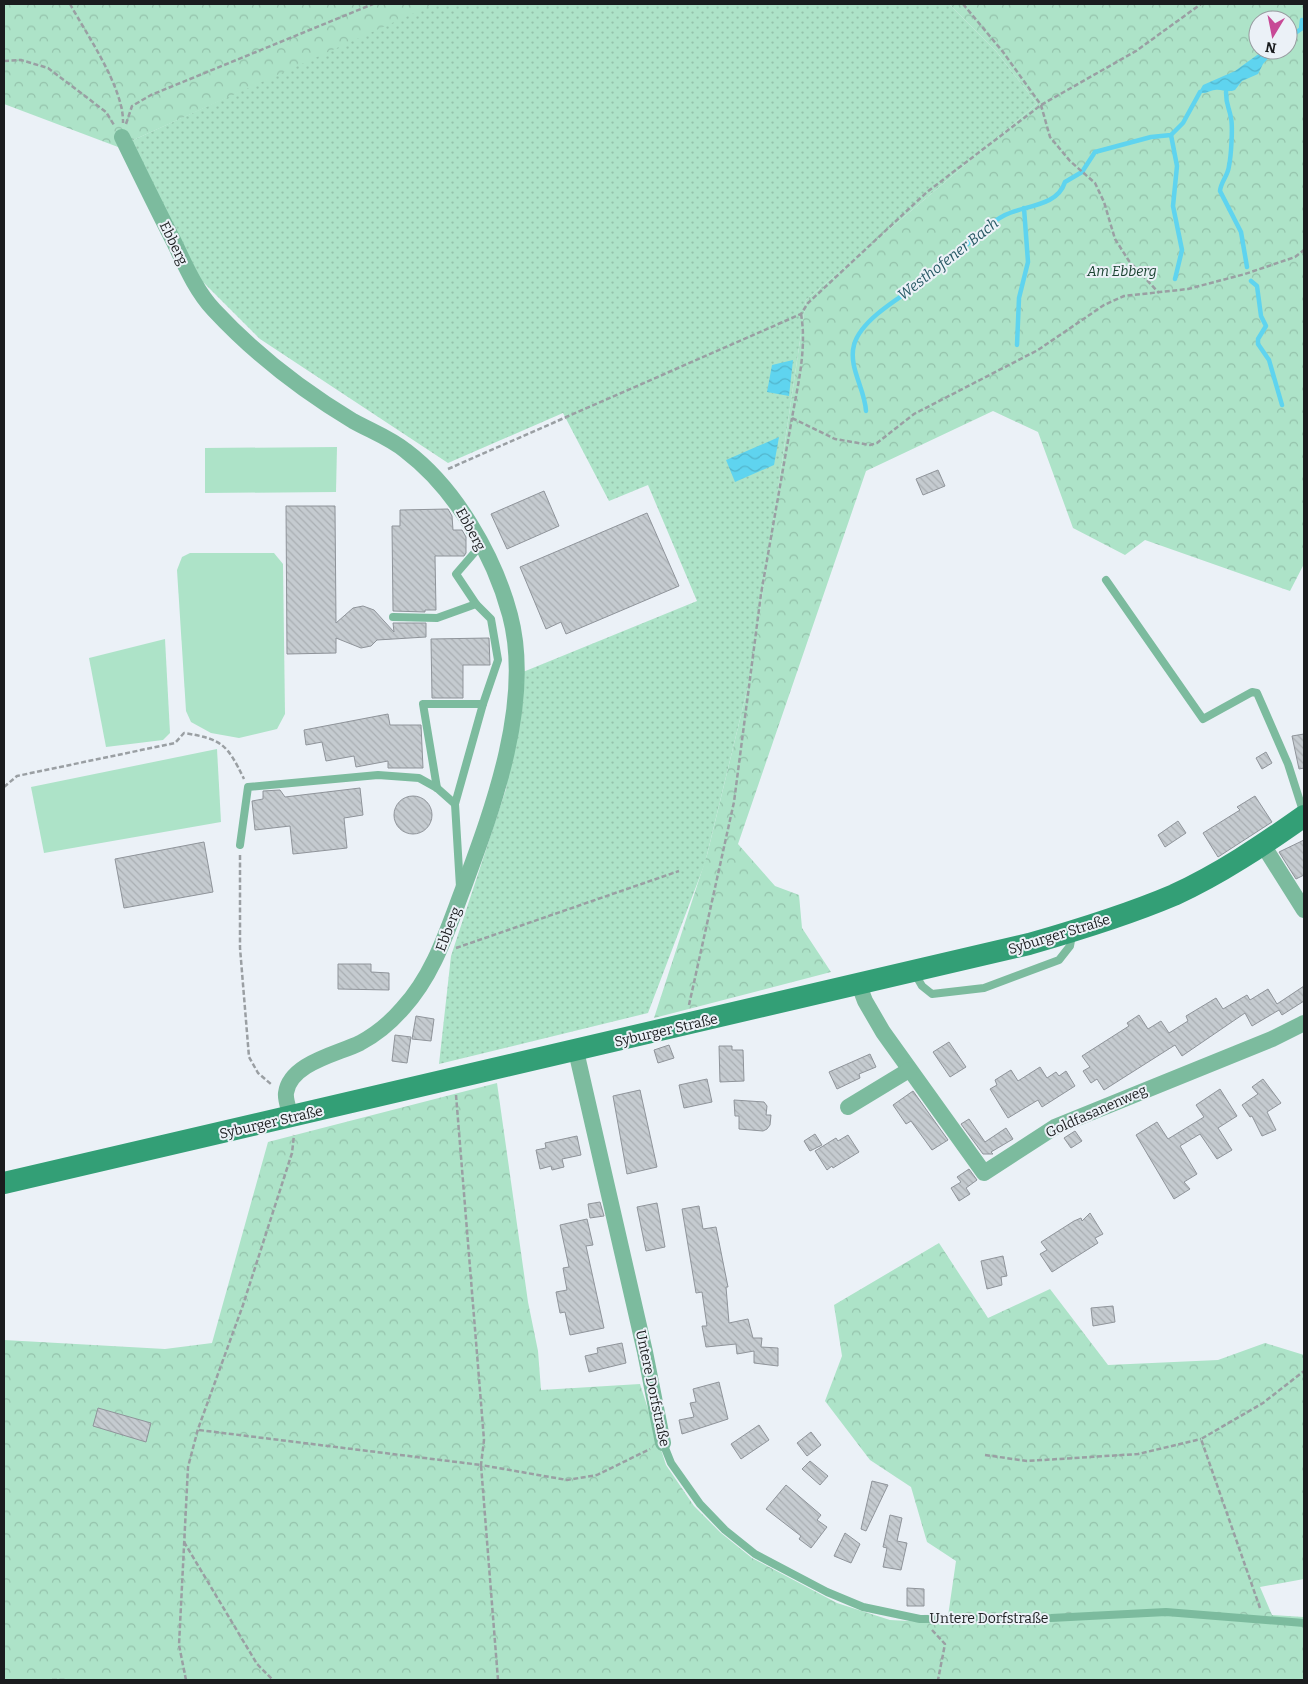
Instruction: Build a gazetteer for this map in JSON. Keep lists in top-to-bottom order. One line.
{"streets":{"street":["Ebberg","Syburger Straße","Goldfasanenweg","Untere Dorfstraße"]},"crossings":[["Syburger Straße","Goldfasanenweg"],["Syburger Straße","Untere Dorfstraße"]],"water":["Westhofener Bach"],"parks":["Am Ebberg"],"north":"bottom"}
